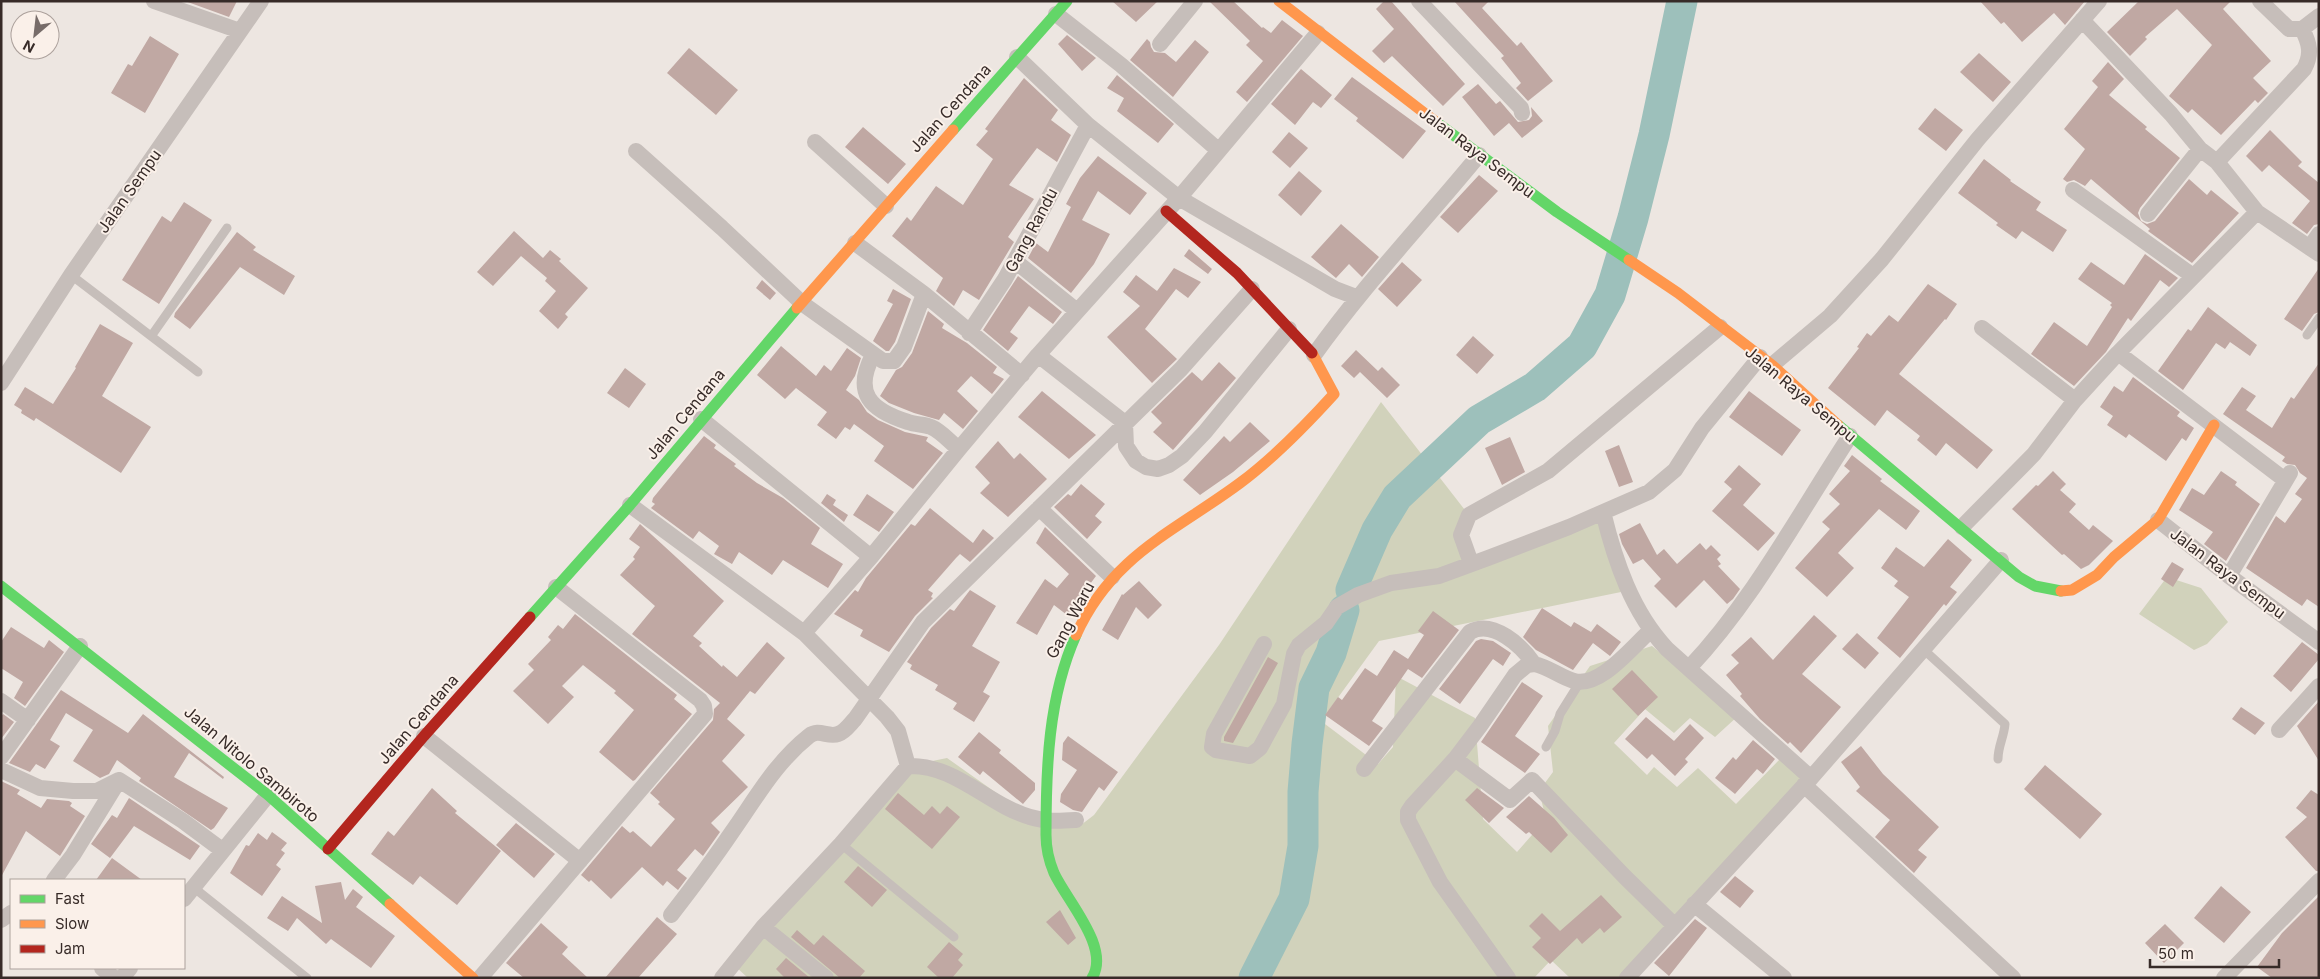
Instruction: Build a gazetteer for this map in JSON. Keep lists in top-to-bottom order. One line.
{"streets":{"street":["Jalan Cendana","Jalan Raya Sempu","Jalan Sempu","Gang Randu","Gang Waru","Jalan Nitolo Sambiroto"]},"crossings":[["Jalan Cendana","Jalan Nitolo Sambiroto"]],"legend":["Fast","Slow","Jam"],"scale_bar":"50 m","north":"bottom left"}
